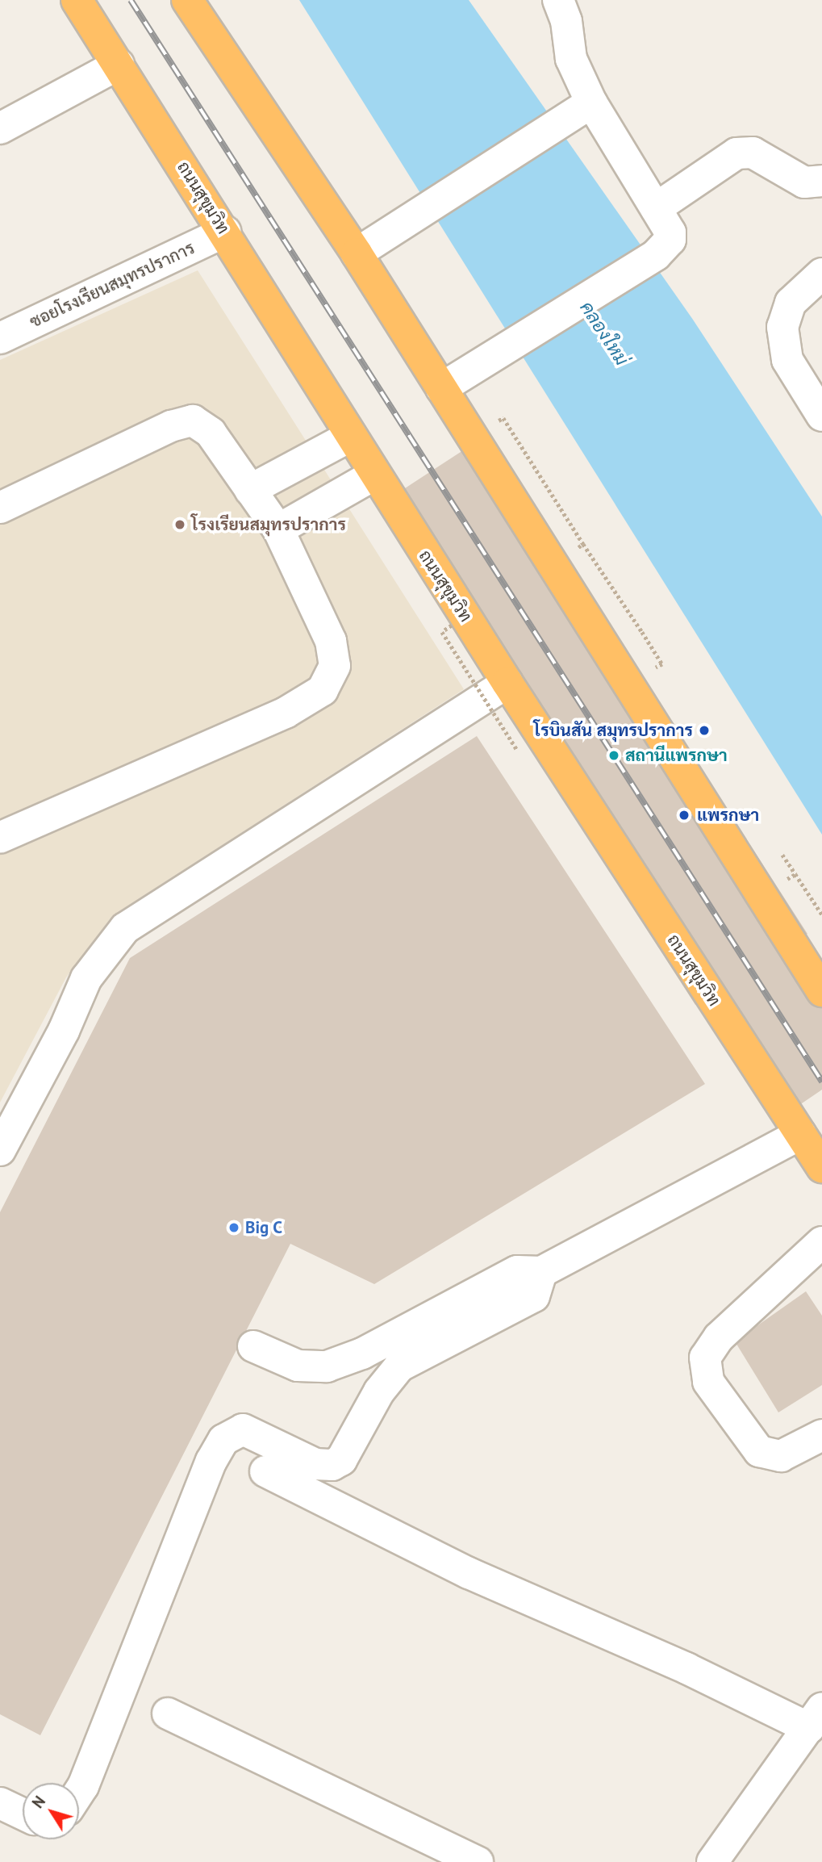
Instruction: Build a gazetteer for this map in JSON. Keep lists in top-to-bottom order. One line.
{"streets":{"highway":["ถนนสุขุมวิท"],"street":["ซอยโรงเรียนสมุทรปราการ"]},"crossings":[["ถนนสุขุมวิท","ซอยโรงเรียนสมุทรปราการ"]],"water":["คลองใหม่"],"places":["โรงเรียนสมุทรปราการ","โรบินสัน สมุทรปราการ","สถานีแพรกษา","แพรกษา","Big C"],"north":"top left"}
